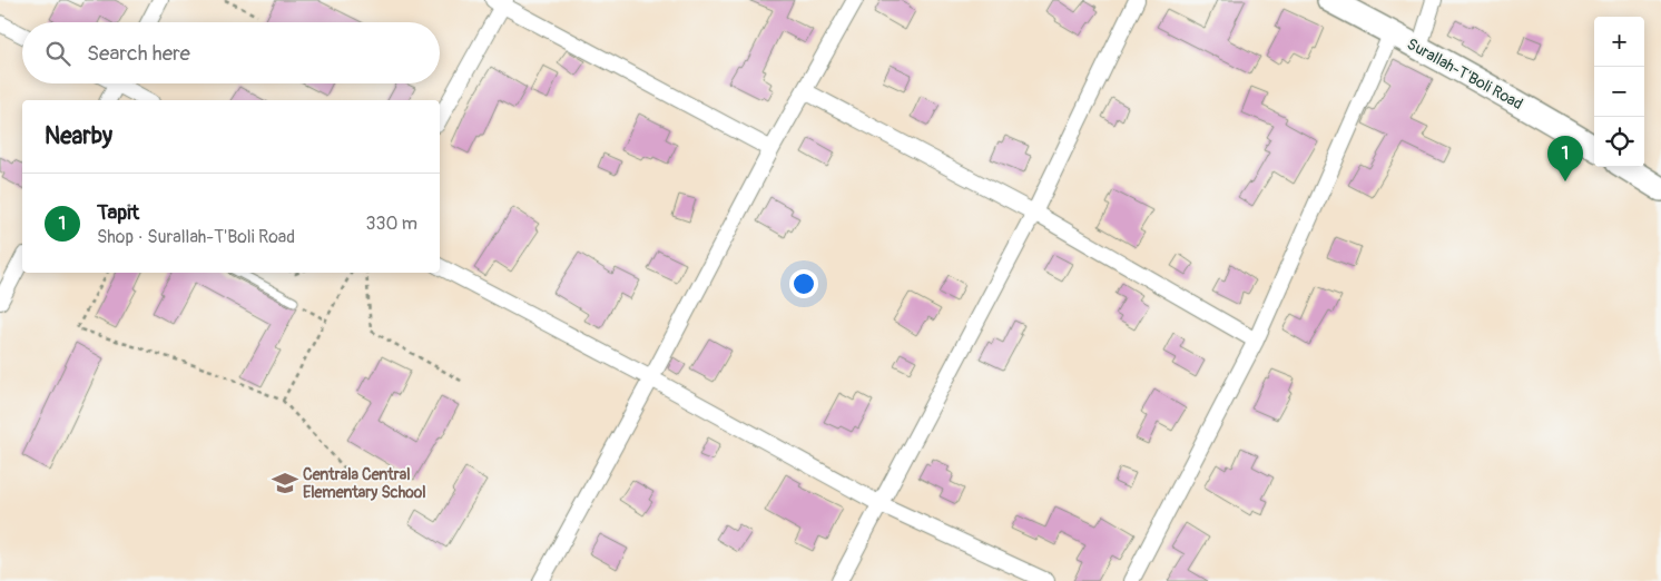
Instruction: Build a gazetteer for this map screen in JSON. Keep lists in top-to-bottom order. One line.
{"streets":{"main road":["Surallah-T'Boli Road"]},"places":{"school or university":["Centrala Central Elementary School"]},"page":{"map_buttons":["+","−"],"search":"Search here","heading":"Nearby","pins":"1","list":[{"mark":"1","name":"Tapit","note":"Shop · Surallah-T'Boli Road","value":"330 m"}]}}
